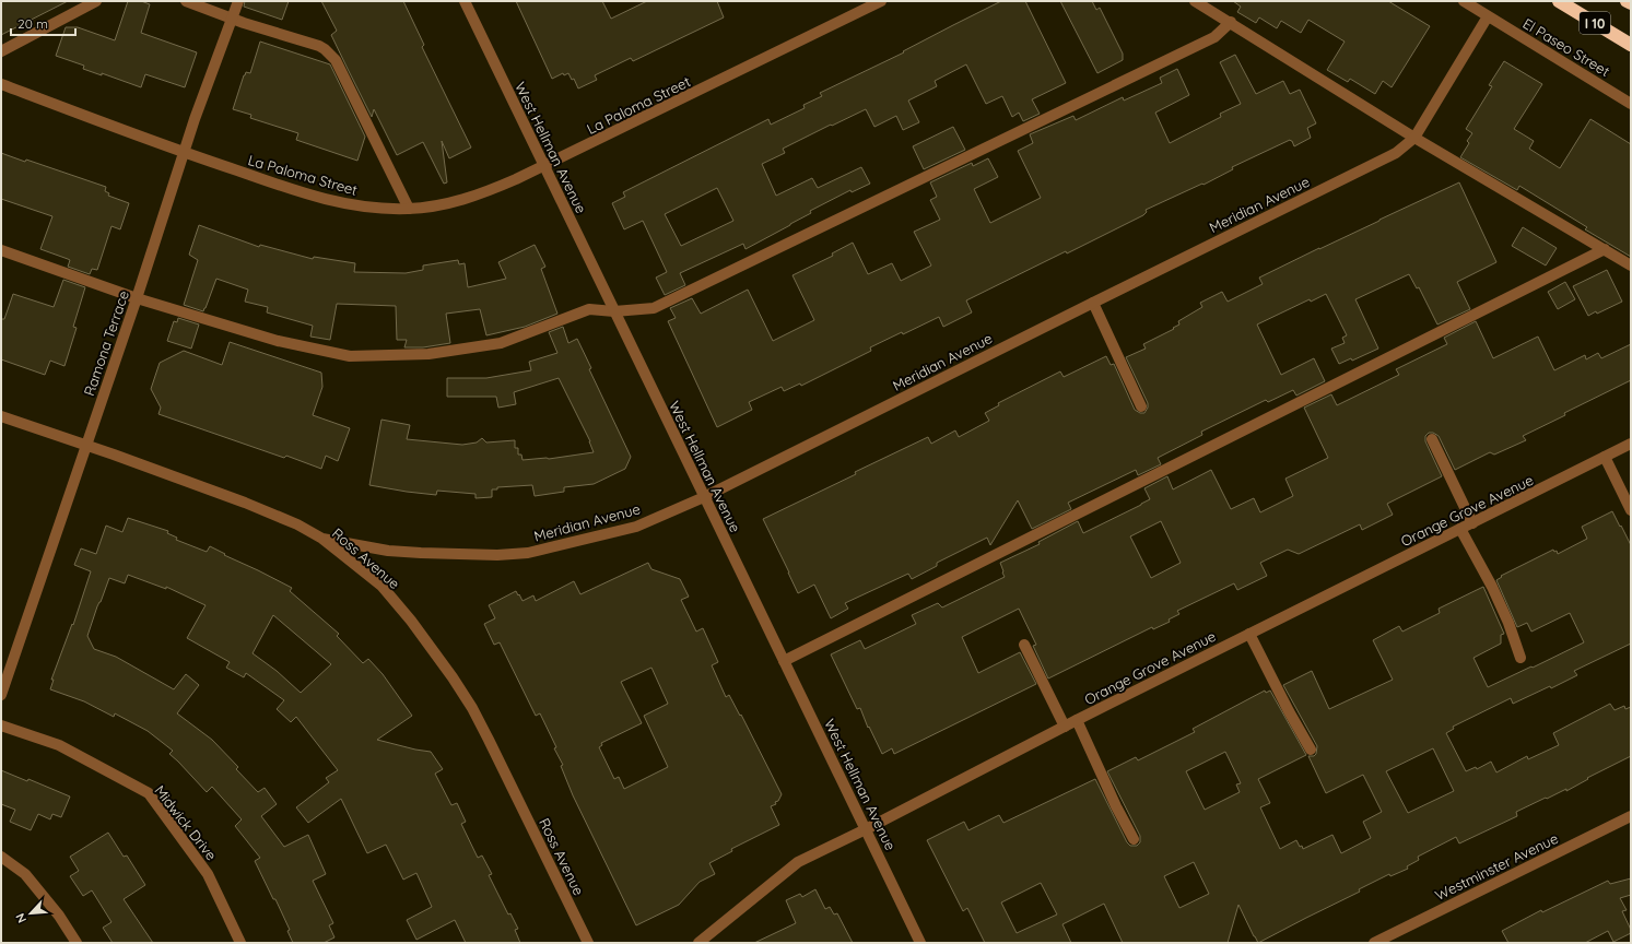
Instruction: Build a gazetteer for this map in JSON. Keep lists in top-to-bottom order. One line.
{"streets":{"highway":["I 10"],"street":["El Paseo Street","La Paloma Street","West Hellman Avenue","Meridian Avenue","Ramona Terrace","Orange Grove Avenue","Ross Avenue","Midwick Drive","Westminster Avenue"]},"crossings":[["El Paseo Street","Meridian Avenue"],["La Paloma Street","West Hellman Avenue"],["La Paloma Street","Ramona Terrace"],["West Hellman Avenue","Meridian Avenue"],["West Hellman Avenue","Orange Grove Avenue"],["Meridian Avenue","Ross Avenue"],["Ramona Terrace","Ross Avenue"]],"scale_bar":"20 m","north":"bottom left"}
